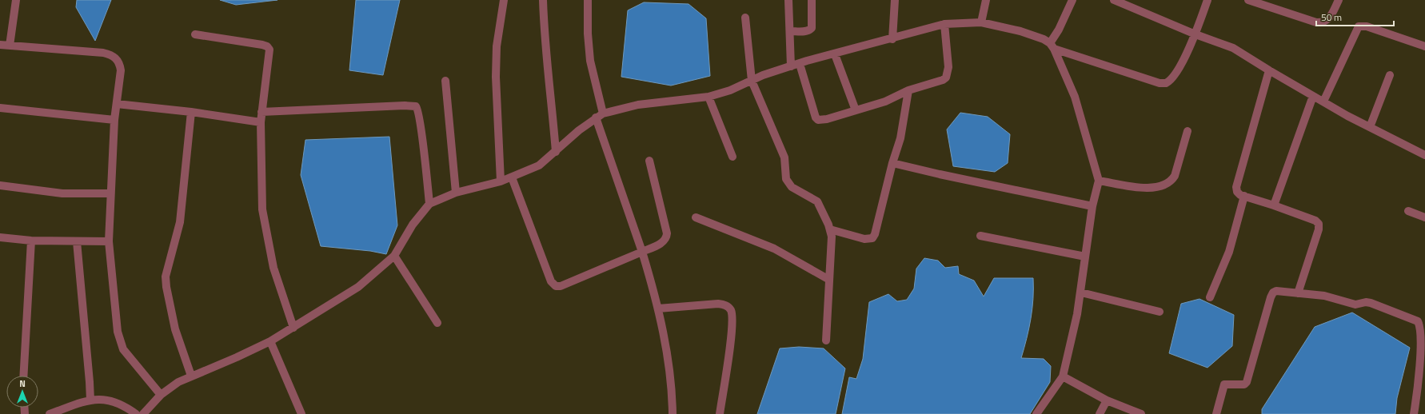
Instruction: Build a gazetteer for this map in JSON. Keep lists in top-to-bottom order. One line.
{"scale_bar":"50 m","north":"top"}
